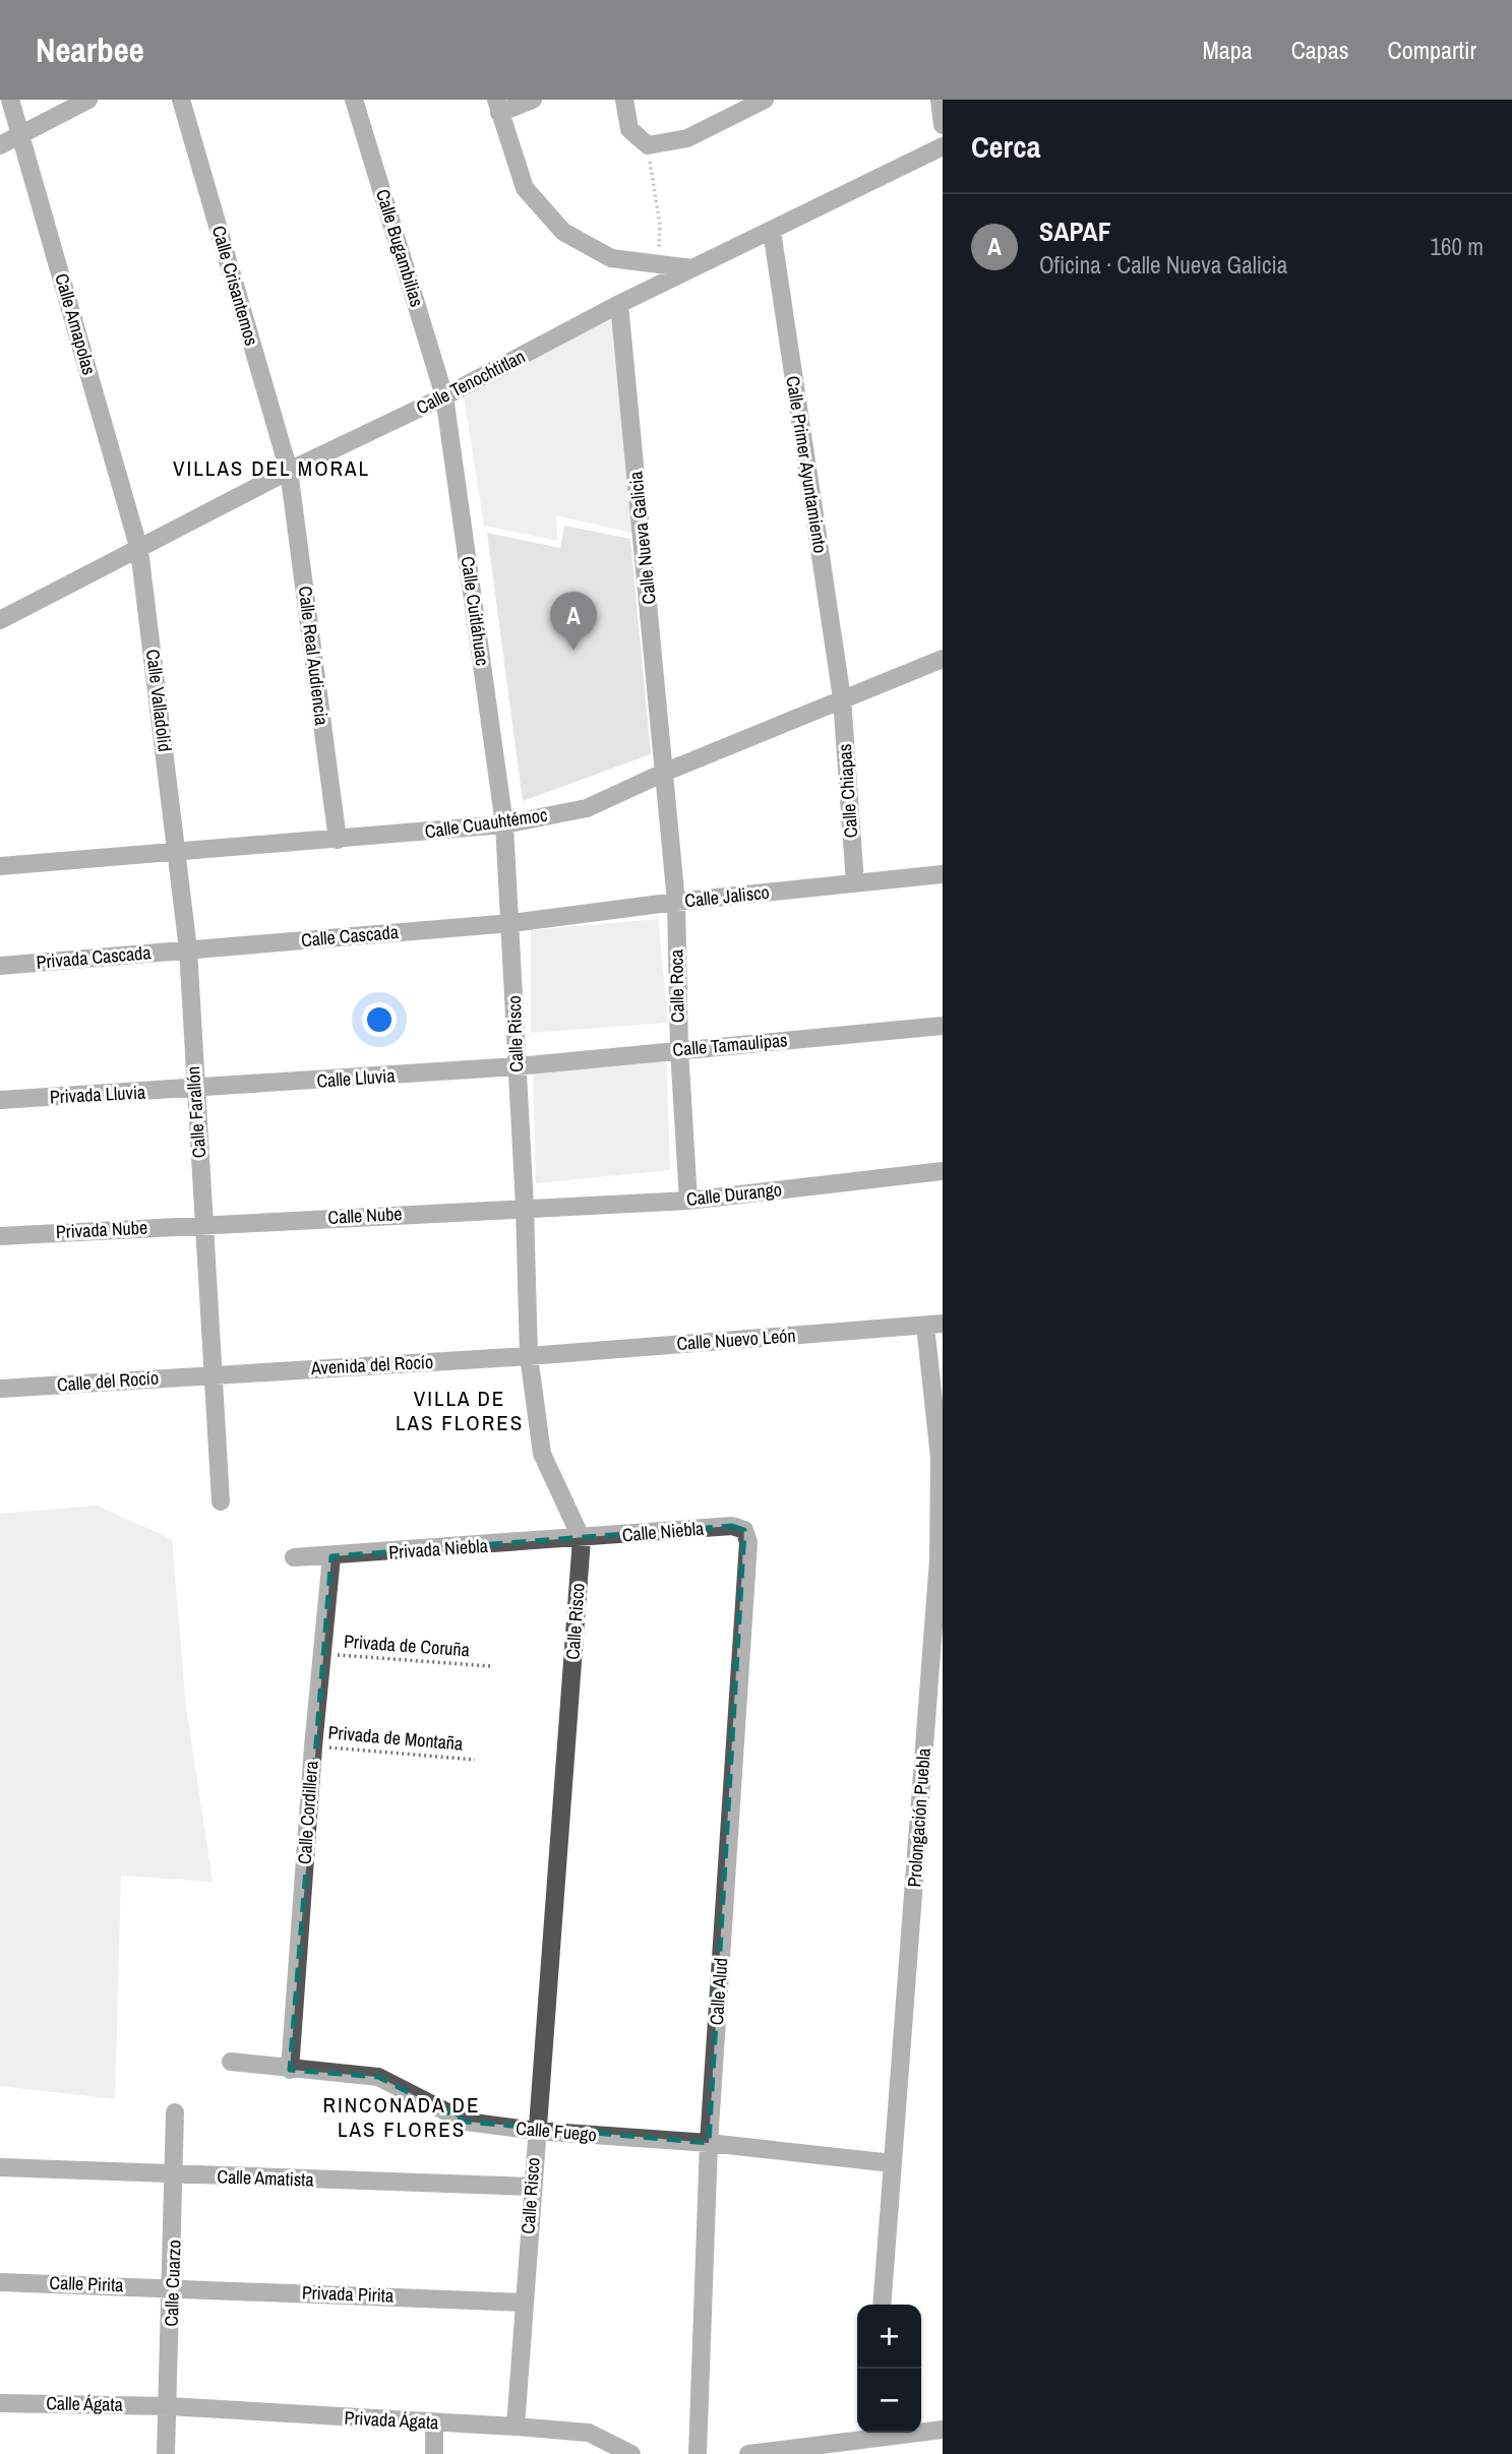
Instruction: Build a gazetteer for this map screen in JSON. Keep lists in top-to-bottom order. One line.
{"streets":{"street":["Calle Bugambilias","Calle Crisantemos","Calle Amapolas","Calle Tenochtitlan","Calle Primer Ayuntamiento","Calle Nueva Galicia","Calle Cuitláhuac","Calle Real Audiencia","Calle Valladolid","Calle Chiapas","Calle Cuauhtémoc","Calle Jalisco","Calle Cascada","Privada Cascada","Calle Roca","Calle Risco","Calle Tamaulipas","Calle Lluvia","Privada Lluvia","Calle Farallón","Calle Durango","Calle Nube","Privada Nube","Calle Nuevo León","Avenida del Rocío","Calle del Rocío","Calle Niebla","Privada Niebla","Calle Cordillera","Prolongación Puebla","Calle Alud","Calle Fuego","Calle Amatista","Calle Cuarzo","Calle Pirita","Privada Pirita","Calle Ágata","Privada Ágata"],"path":["Privada de Coruña","Privada de Montaña"]},"crossings":[["Calle Bugambilias","Calle Tenochtitlan"],["Calle Bugambilias","Calle Cuitláhuac"],["Calle Crisantemos","Calle Tenochtitlan"],["Calle Crisantemos","Calle Real Audiencia"],["Calle Amapolas","Calle Tenochtitlan"],["Calle Amapolas","Calle Valladolid"],["Calle Tenochtitlan","Calle Primer Ayuntamiento"],["Calle Tenochtitlan","Calle Nueva Galicia"],["Calle Tenochtitlan","Calle Cuitláhuac"],["Calle Tenochtitlan","Calle Real Audiencia"],["Calle Tenochtitlan","Calle Valladolid"],["Calle Primer Ayuntamiento","Calle Chiapas"],["Calle Primer Ayuntamiento","Calle Cuauhtémoc"],["Calle Nueva Galicia","Calle Cuauhtémoc"],["Calle Nueva Galicia","Calle Roca"],["Calle Cuitláhuac","Calle Cuauhtémoc"],["Calle Cuitláhuac","Calle Risco"],["Calle Real Audiencia","Calle Cuauhtémoc"],["Calle Valladolid","Calle Cuauhtémoc"],["Calle Valladolid","Calle Farallón"],["Calle Chiapas","Calle Cuauhtémoc"],["Calle Chiapas","Calle Jalisco"],["Calle Cuauhtémoc","Calle Roca"],["Calle Cuauhtémoc","Calle Risco"],["Calle Cuauhtémoc","Calle Farallón"],["Calle Jalisco","Calle Cascada"],["Calle Jalisco","Calle Roca"],["Calle Jalisco","Calle Risco"],["Calle Cascada","Privada Cascada"],["Calle Cascada","Calle Risco"],["Calle Cascada","Calle Farallón"],["Privada Cascada","Calle Farallón"],["Calle Roca","Calle Tamaulipas"],["Calle Roca","Calle Durango"],["Calle Risco","Calle Tamaulipas"],["Calle Risco","Calle Lluvia"],["Calle Risco","Calle Durango"],["Calle Risco","Calle Nube"],["Calle Risco","Calle Nuevo León"],["Calle Risco","Avenida del Rocío"],["Calle Risco","Calle Niebla"],["Calle Risco","Privada Niebla"],["Calle Risco","Calle Fuego"],["Calle Risco","Calle Amatista"],["Calle Risco","Privada Pirita"],["Calle Risco","Privada Ágata"],["Calle Tamaulipas","Calle Lluvia"],["Calle Lluvia","Privada Lluvia"],["Calle Lluvia","Calle Farallón"],["Privada Lluvia","Calle Farallón"],["Calle Farallón","Calle Nube"],["Calle Farallón","Privada Nube"],["Calle Farallón","Avenida del Rocío"],["Calle Farallón","Calle del Rocío"],["Calle Durango","Calle Nube"],["Calle Nube","Privada Nube"],["Calle Nuevo León","Avenida del Rocío"],["Calle Nuevo León","Prolongación Puebla"],["Avenida del Rocío","Calle del Rocío"],["Calle Niebla","Privada Niebla"],["Calle Niebla","Calle Alud"],["Privada Niebla","Calle Cordillera"],["Privada de Coruña","Calle Cordillera"],["Privada de Montaña","Calle Cordillera"],["Calle Cordillera","Calle Fuego"],["Prolongación Puebla","Calle Fuego"],["Calle Alud","Calle Fuego"],["Calle Amatista","Calle Cuarzo"],["Calle Cuarzo","Calle Pirita"],["Calle Cuarzo","Privada Pirita"],["Calle Cuarzo","Calle Ágata"],["Calle Cuarzo","Privada Ágata"],["Calle Pirita","Privada Pirita"],["Calle Ágata","Privada Ágata"]],"districts":["VILLAS DEL MORAL","VILLA DE LAS FLORES","RINCONADA DE LAS FLORES"],"page":{"header":"Nearbee","nav":["Mapa","Capas","Compartir"],"heading":"Cerca","list":[{"mark":"A","name":"SAPAF","note":"Oficina · Calle Nueva Galicia","value":"160 m"}],"pins":"A","map_buttons":["+","−"]}}
